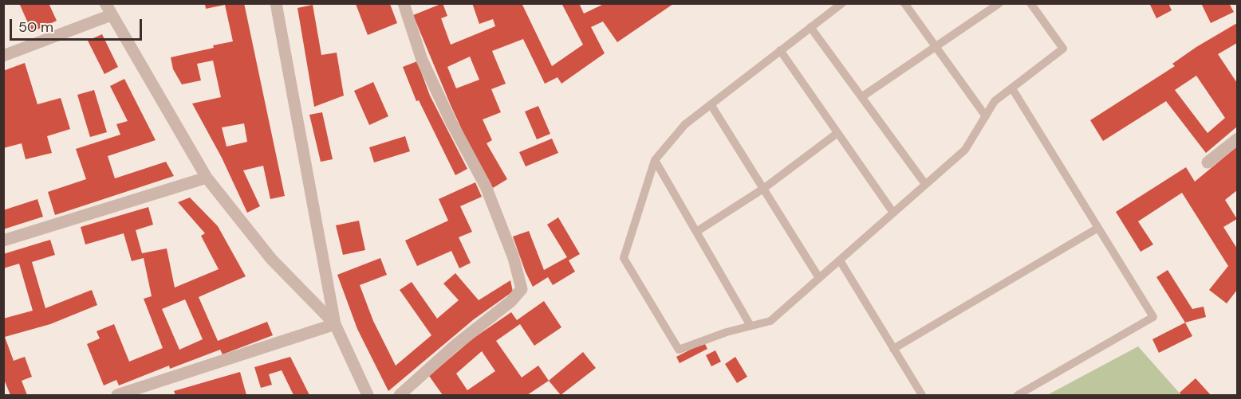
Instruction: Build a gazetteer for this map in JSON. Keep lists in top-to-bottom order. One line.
{"scale_bar":"50 m"}
